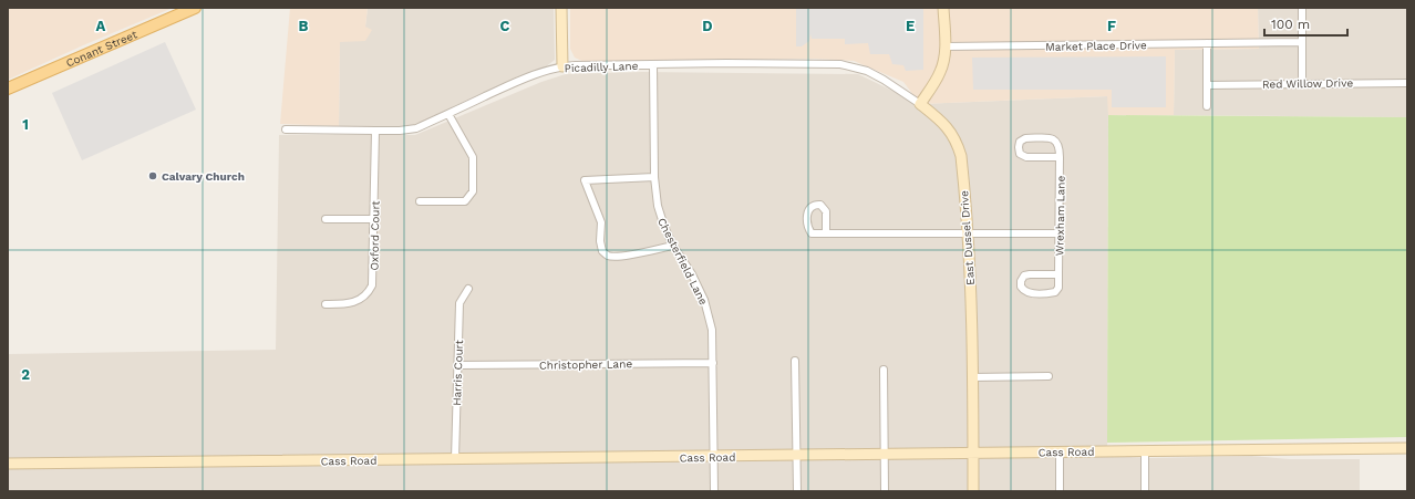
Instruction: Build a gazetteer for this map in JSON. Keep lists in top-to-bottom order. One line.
{"streets":{"main road":["Conant Street"],"street":["Market Place Drive","Picadilly Lane","Red Willow Drive","Wrexham Lane","Oxford Court","East Dussel Drive","Chesterfield Lane","Christopher Lane","Harris Court","Cass Road"]},"crossings":[["Picadilly Lane","Oxford Court"],["Picadilly Lane","East Dussel Drive"],["Picadilly Lane","Chesterfield Lane"],["East Dussel Drive","Cass Road"],["Chesterfield Lane","Christopher Lane"],["Chesterfield Lane","Cass Road"],["Christopher Lane","Harris Court"],["Harris Court","Cass Road"]],"places":["Calvary Church"],"scale_bar":"100 m","grid":{"columns":["A","B","C","D","E","F"],"rows":["1","2"]}}
